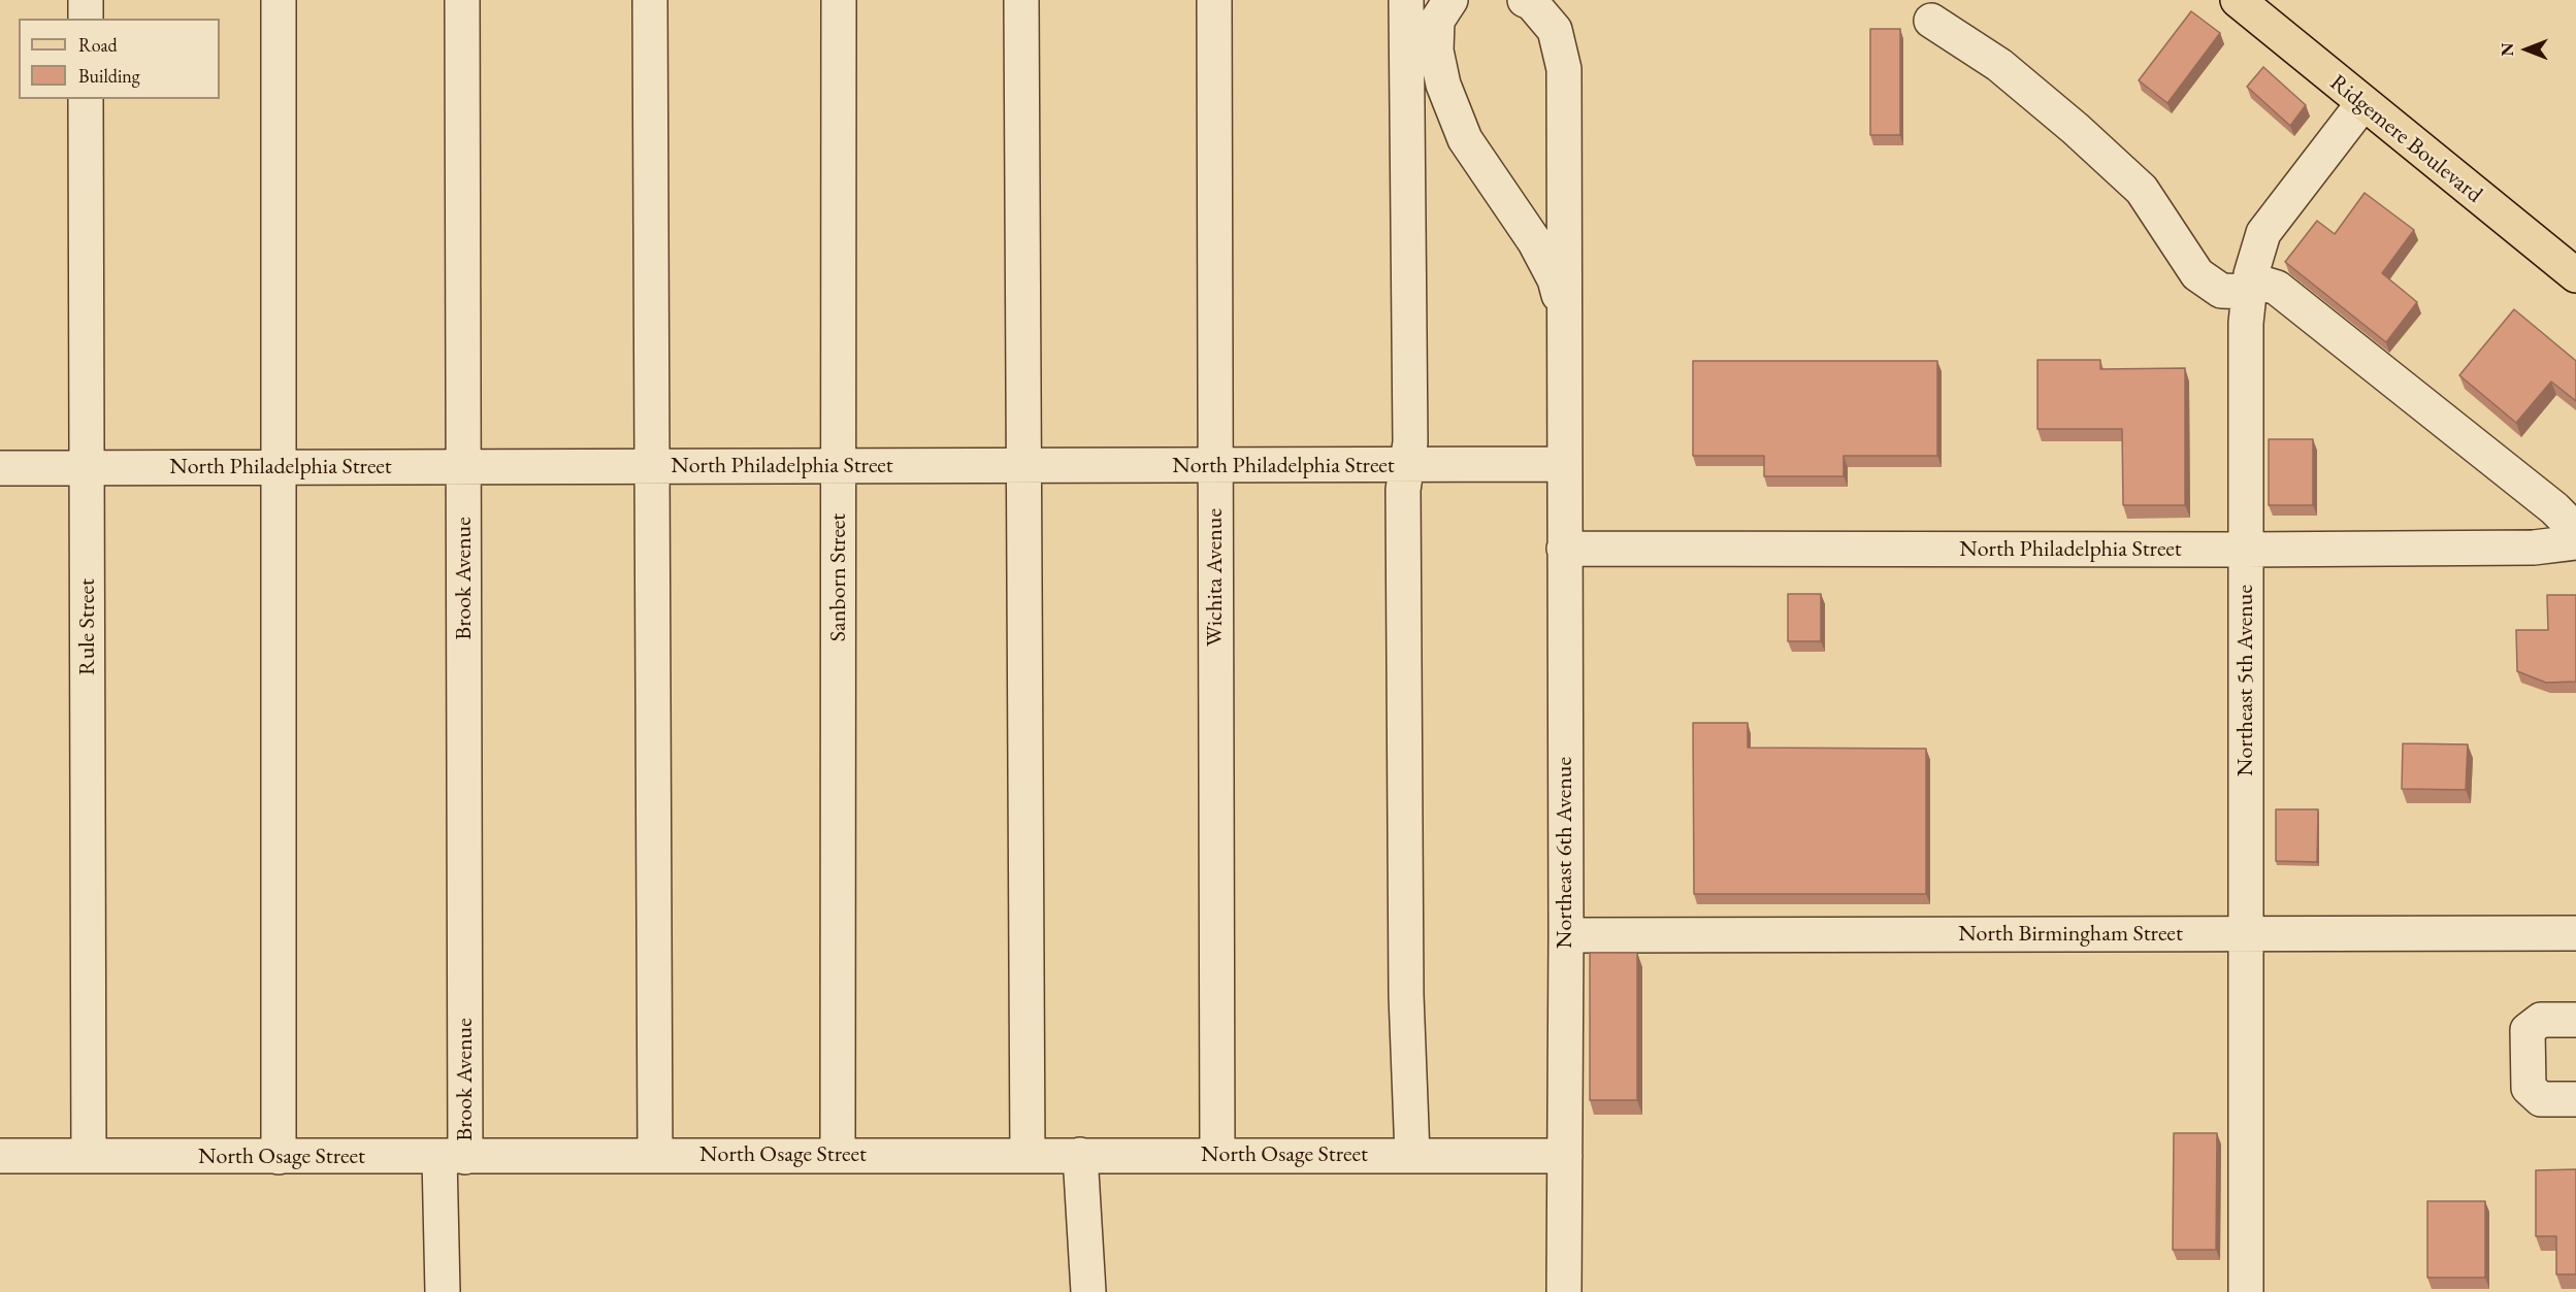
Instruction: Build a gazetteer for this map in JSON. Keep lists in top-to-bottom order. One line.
{"streets":{"main road":["Ridgemere Boulevard"],"street":["North Philadelphia Street","Sanborn Street","Wichita Avenue","Brook Avenue","Rule Street","Northeast 5th Avenue","Northeast 6th Avenue","North Birmingham Street","North Osage Street"]},"crossings":[["Ridgemere Boulevard","Northeast 5th Avenue"],["North Philadelphia Street","Sanborn Street"],["North Philadelphia Street","Wichita Avenue"],["North Philadelphia Street","Brook Avenue"],["North Philadelphia Street","Rule Street"],["North Philadelphia Street","Northeast 5th Avenue"],["North Philadelphia Street","Northeast 6th Avenue"],["Sanborn Street","North Osage Street"],["Wichita Avenue","North Osage Street"],["Brook Avenue","North Osage Street"],["Rule Street","North Osage Street"],["Northeast 5th Avenue","North Birmingham Street"],["Northeast 6th Avenue","North Birmingham Street"],["Northeast 6th Avenue","North Osage Street"]],"legend":["Road","Building"],"north":"left"}
